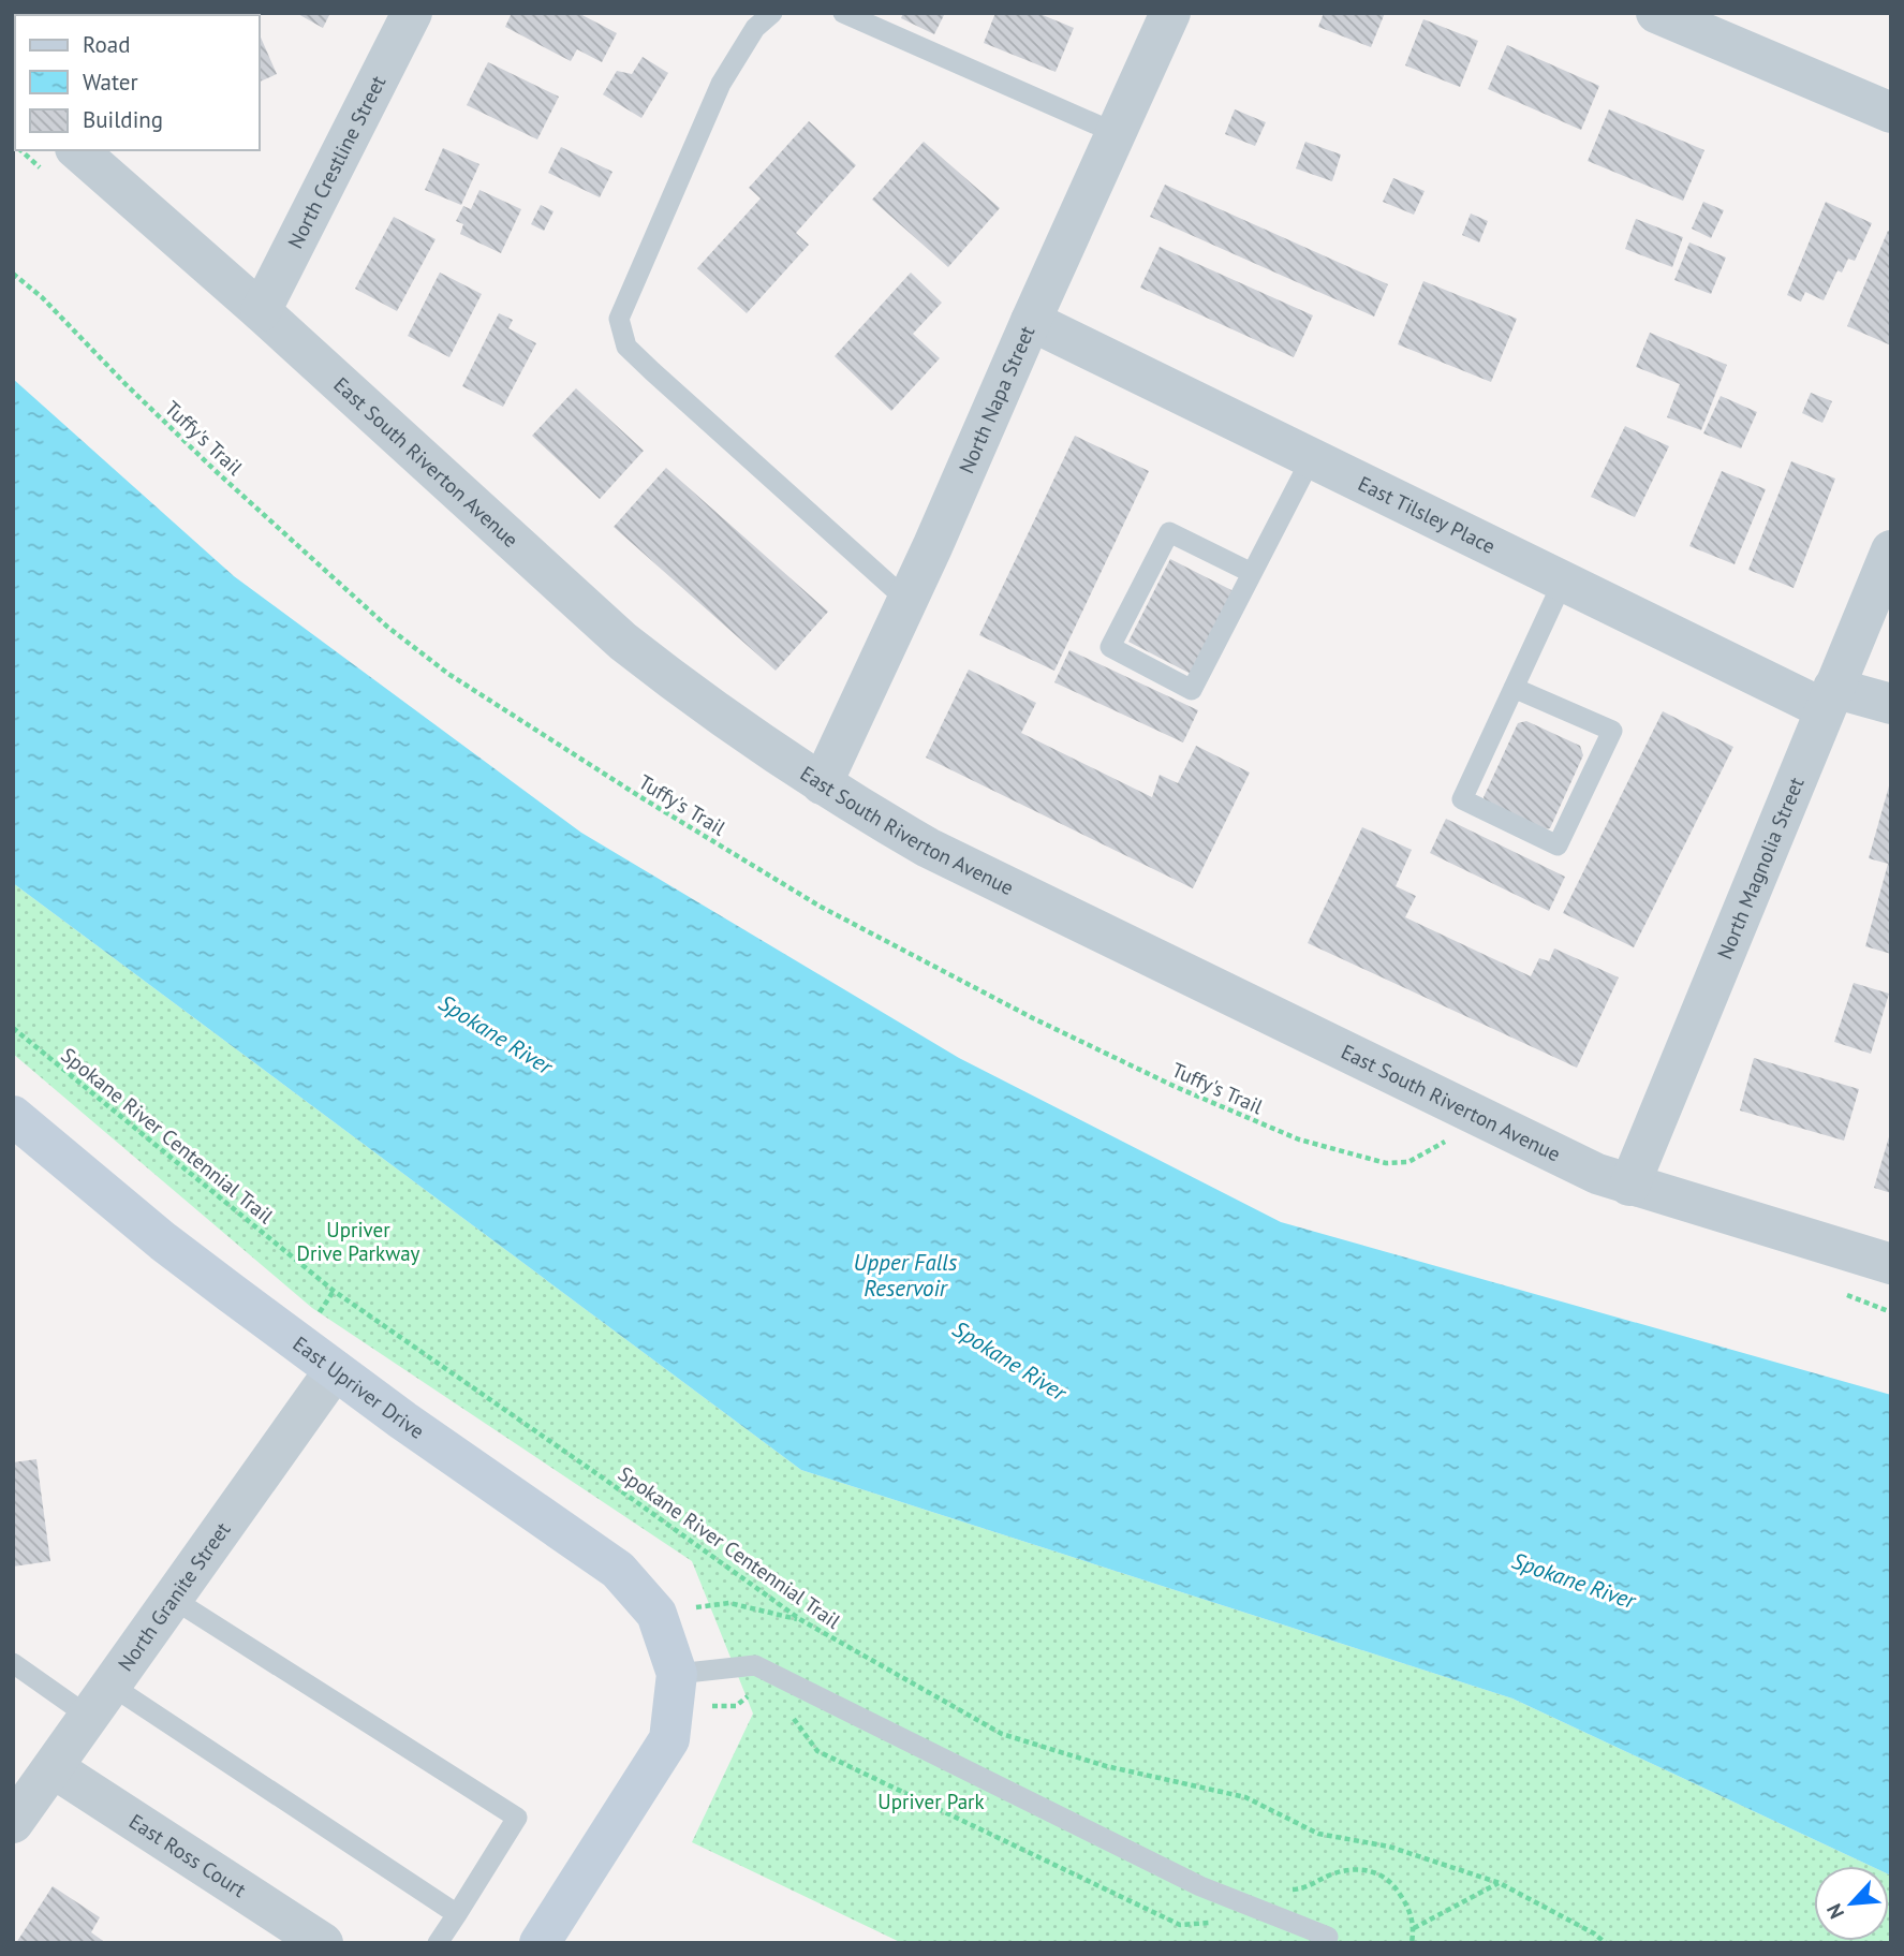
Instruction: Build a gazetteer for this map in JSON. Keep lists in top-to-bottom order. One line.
{"streets":{"street":["North Crestline Street","North Napa Street","East South Riverton Avenue","East Tilsley Place","North Magnolia Street","East Upriver Drive","North Granite Street","East Ross Court"],"path":["Tuffy's Trail","Spokane River Centennial Trail"]},"crossings":[["North Crestline Street","East South Riverton Avenue"],["North Napa Street","East South Riverton Avenue"],["North Napa Street","East Tilsley Place"],["East South Riverton Avenue","North Magnolia Street"],["East Tilsley Place","North Magnolia Street"],["East Upriver Drive","North Granite Street"],["North Granite Street","East Ross Court"]],"water":["Spokane River","Upper Falls Reservoir"],"parks":["Upriver Drive Parkway","Upriver Park"],"legend":["Road","Water","Building"],"north":"bottom left"}
